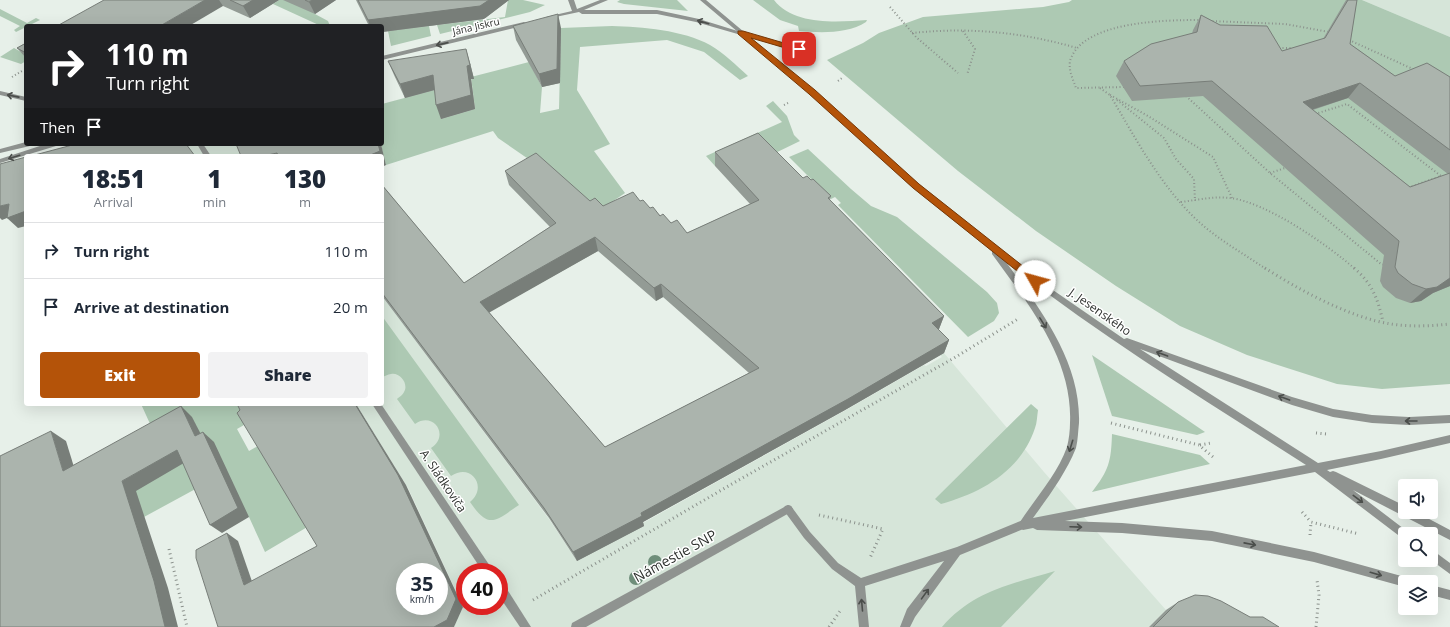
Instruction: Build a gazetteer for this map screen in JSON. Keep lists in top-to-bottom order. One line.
{"streets":{"street":["Jána Jiskru","J. Jesenského","A. Sládkoviča","Námestie SNP"]},"one_way":["Jána Jiskru"],"page":{"turn":["110 m","Turn right"],"then":"Then","eta":["18:51","Arrival","1","min","130","m"],"list":[{"name":"Turn right","value":"110 m"},{"name":"Arrive at destination","value":"20 m"}],"buttons":["Exit","Share"],"speed":"35 km/h","limit":"40"}}
